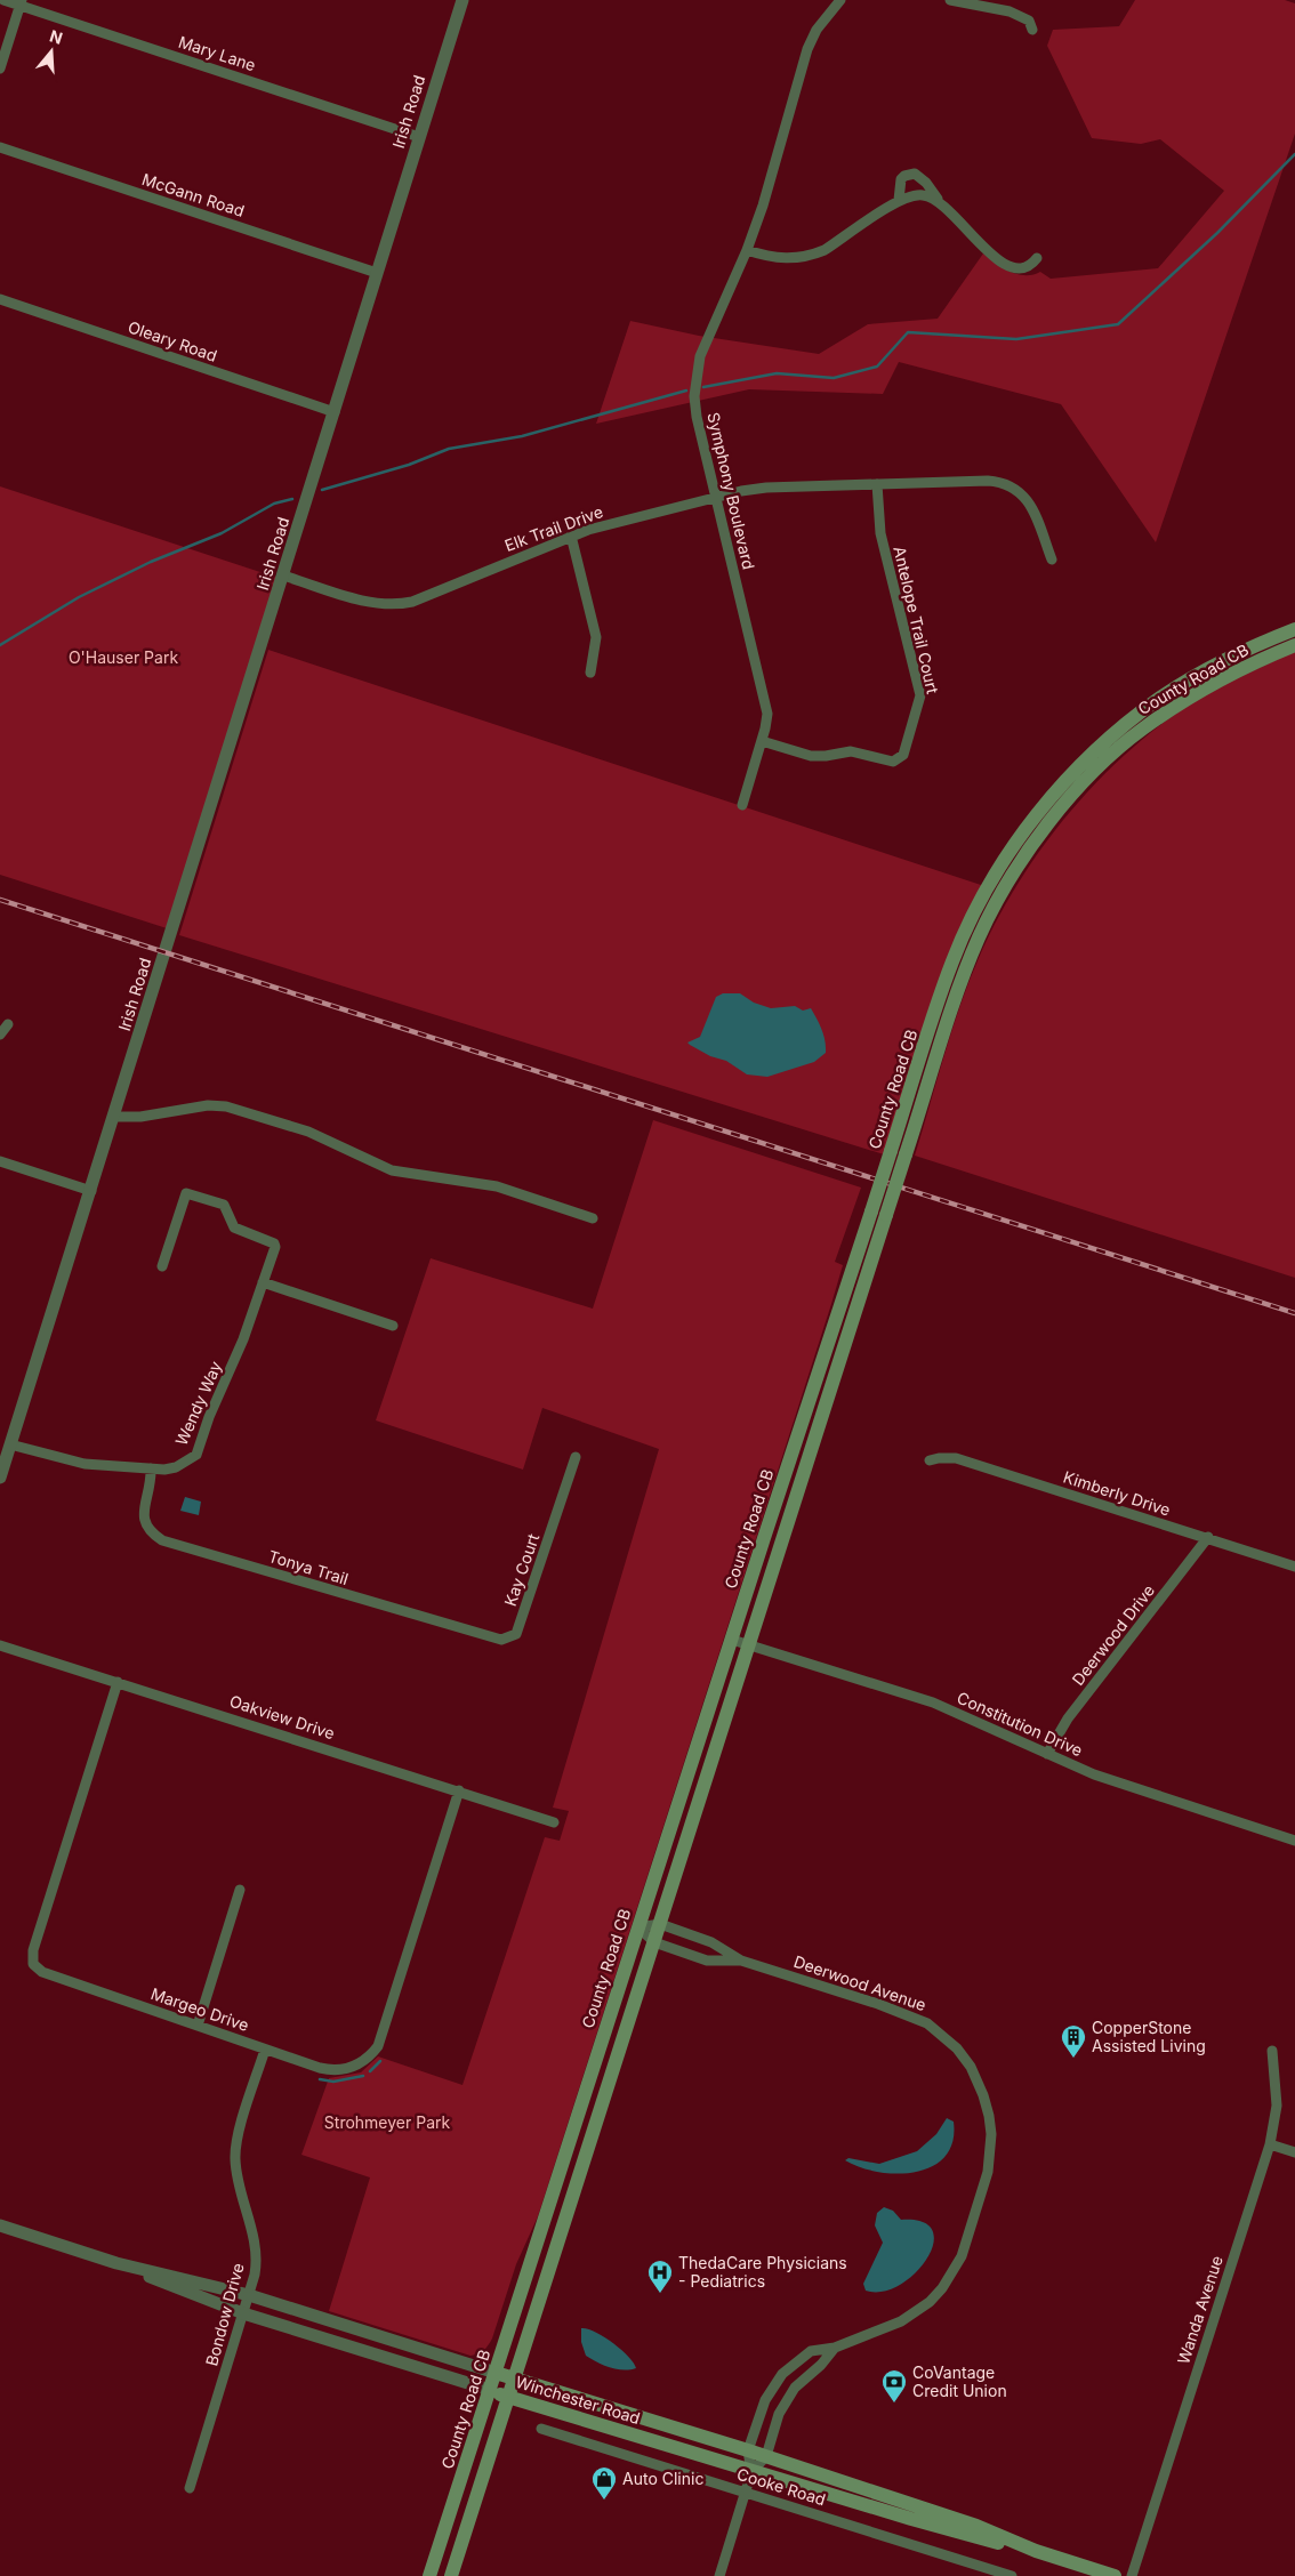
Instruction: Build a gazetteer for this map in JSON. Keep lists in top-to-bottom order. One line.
{"streets":{"main road":["County Road CB","Winchester Road"],"street":["Mary Lane","Irish Road","McGann Road","Oleary Road","Symphony Boulevard","Elk Trail Drive","Antelope Trail Court","Wendy Way","Kimberly Drive","Tonya Trail","Kay Court","Deerwood Drive","Oakview Drive","Constitution Drive","Deerwood Avenue","Margeo Drive","Wanda Avenue","Bondow Drive","Cooke Road"]},"crossings":[["Mary Lane","Irish Road"],["Irish Road","McGann Road"],["Irish Road","Oleary Road"],["Irish Road","Elk Trail Drive"],["Irish Road","Wendy Way"],["Symphony Boulevard","Elk Trail Drive"],["Symphony Boulevard","Antelope Trail Court"],["Elk Trail Drive","Antelope Trail Court"],["County Road CB","Constitution Drive"],["County Road CB","Deerwood Avenue"],["County Road CB","Winchester Road"],["Wendy Way","Tonya Trail"],["Kimberly Drive","Deerwood Drive"],["Tonya Trail","Kay Court"],["Deerwood Drive","Constitution Drive"],["Oakview Drive","Margeo Drive"],["Deerwood Avenue","Winchester Road"],["Margeo Drive","Bondow Drive"],["Bondow Drive","Winchester Road"]],"parks":["O'Hauser Park","Strohmeyer Park"],"places":{"building":["CopperStone Assisted Living"],"hospital":["ThedaCare Physicians - Pediatrics"],"bank":["CoVantage Credit Union"],"shop":["Auto Clinic"]},"north":"top"}
